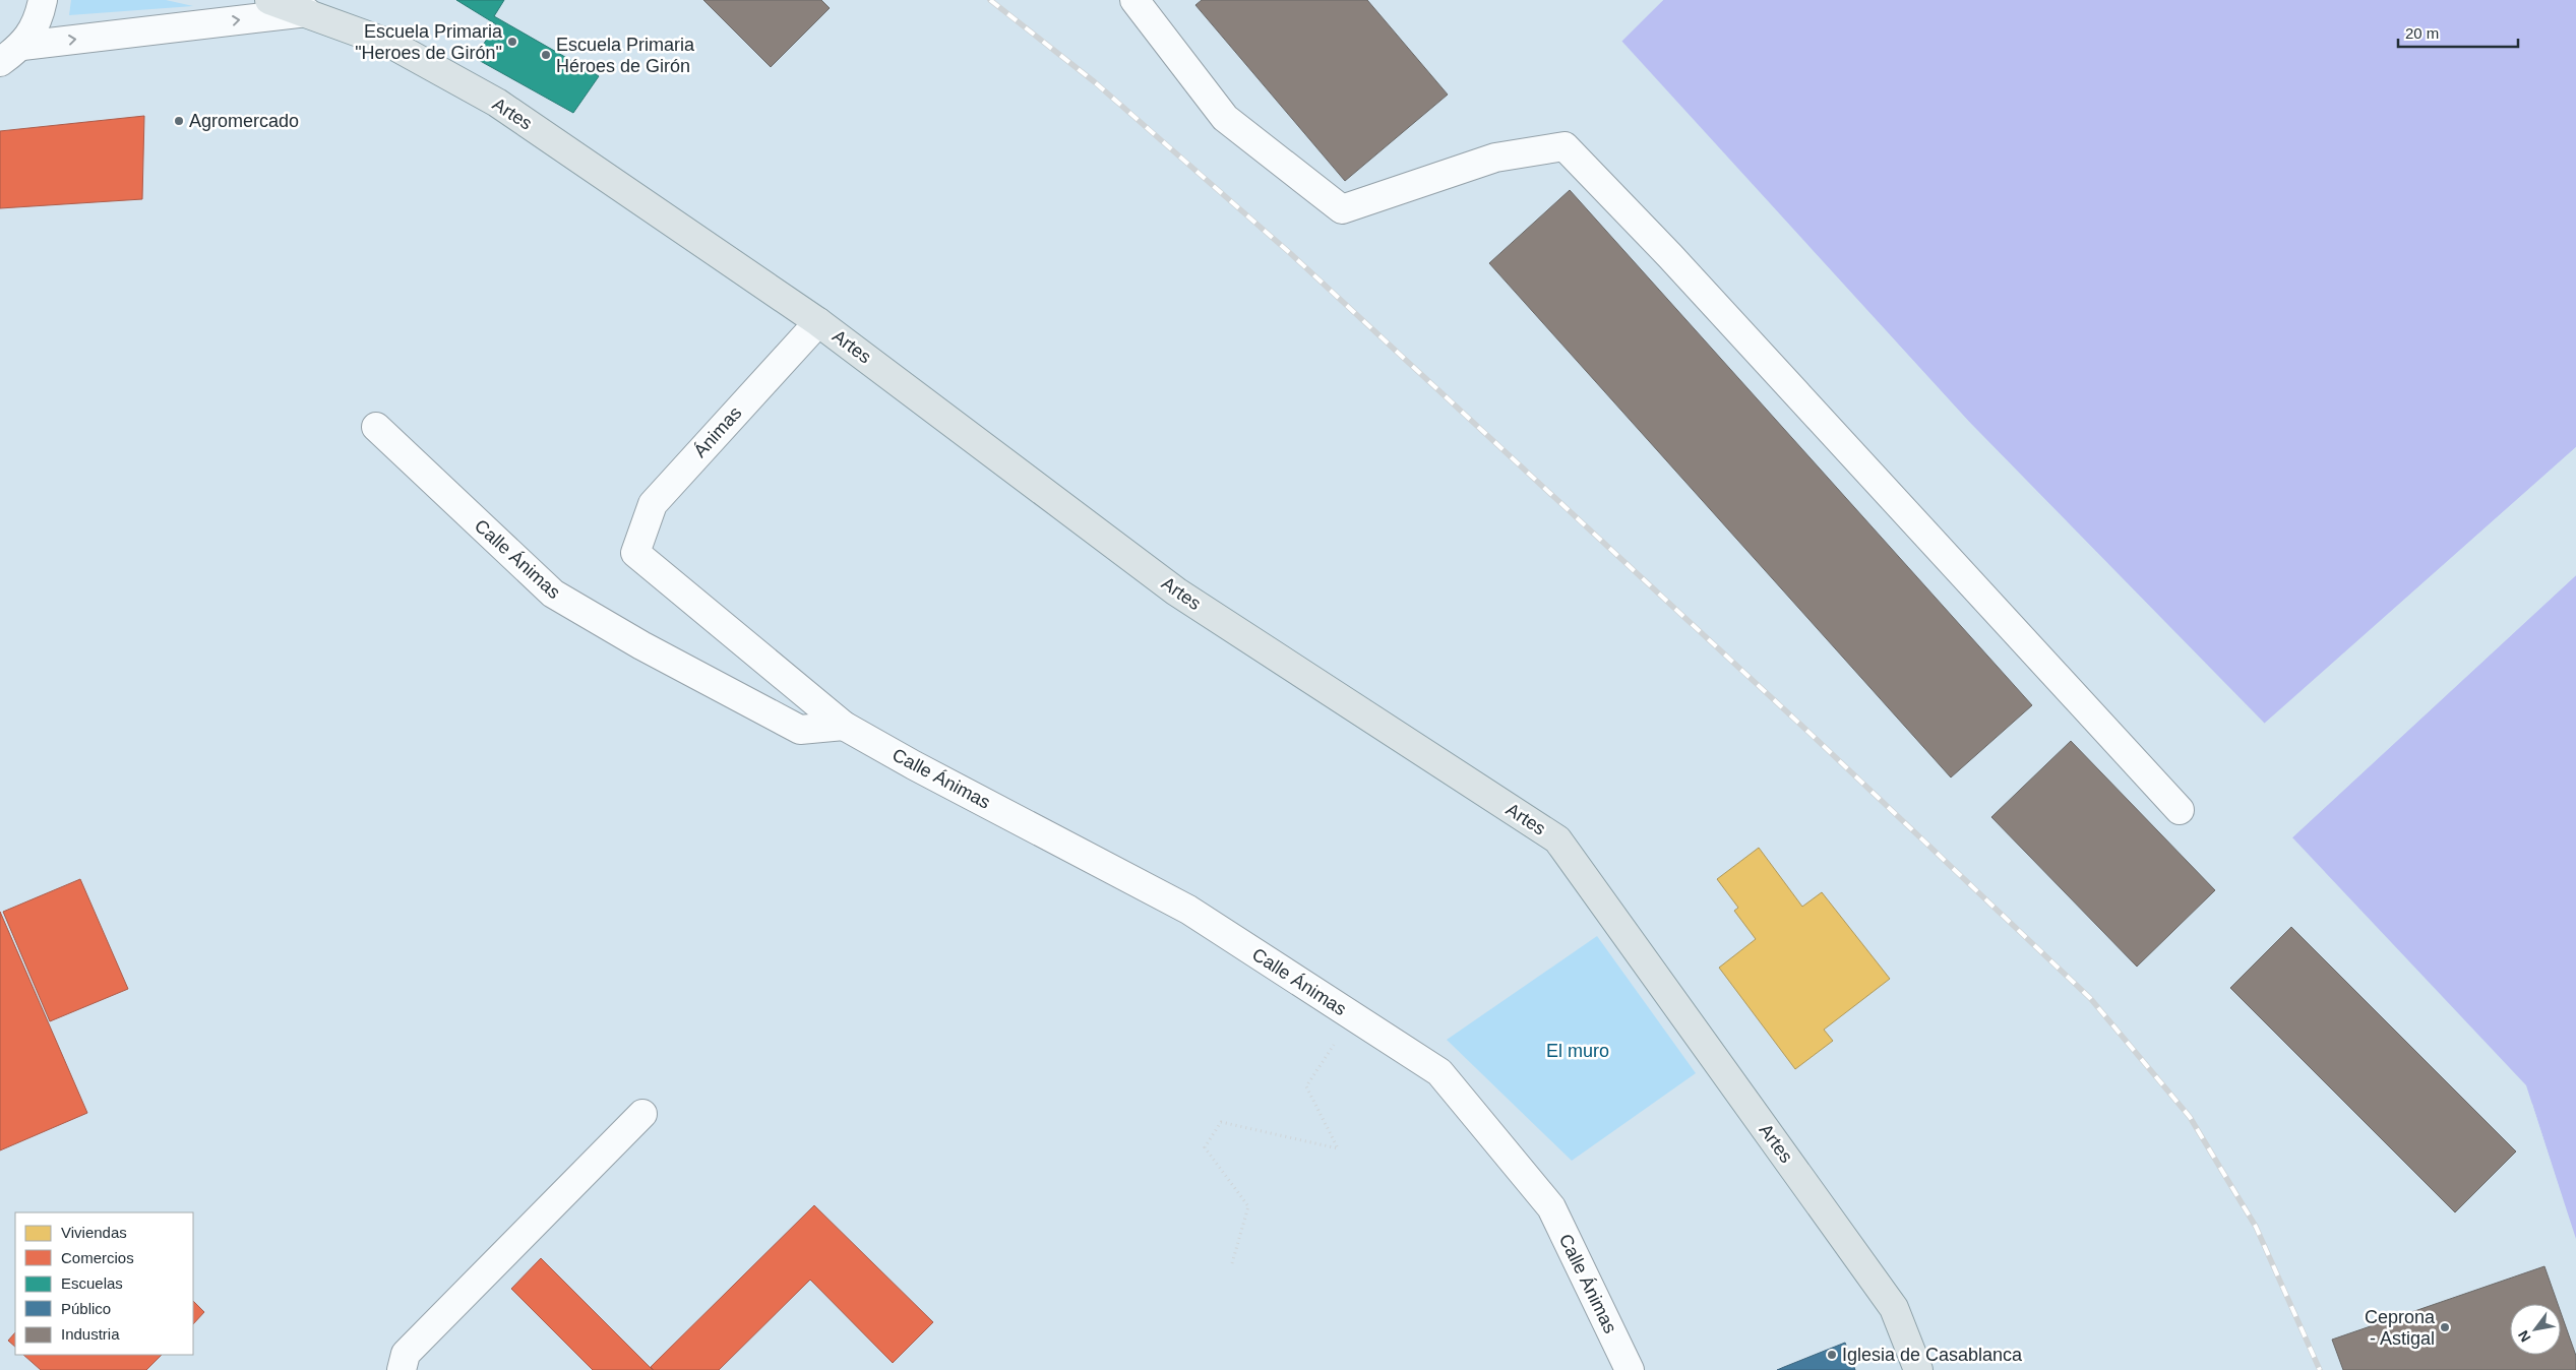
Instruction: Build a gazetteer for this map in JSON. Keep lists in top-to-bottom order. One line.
{"streets":{"main road":["Artes"],"street":["Ánimas","Calle Ánimas"]},"crossings":[["Artes","Ánimas"],["Ánimas","Calle Ánimas"]],"parks":["El muro"],"places":["Escuela Primaria \"Heroes de Girón\"","Escuela Primaria Héroes de Girón","Agromercado","Ceprona - Astigal","Iglesia de Casablanca"],"legend":["Viviendas","Comercios","Escuelas","Público","Industria"],"scale_bar":"20 m","north":"bottom left"}
